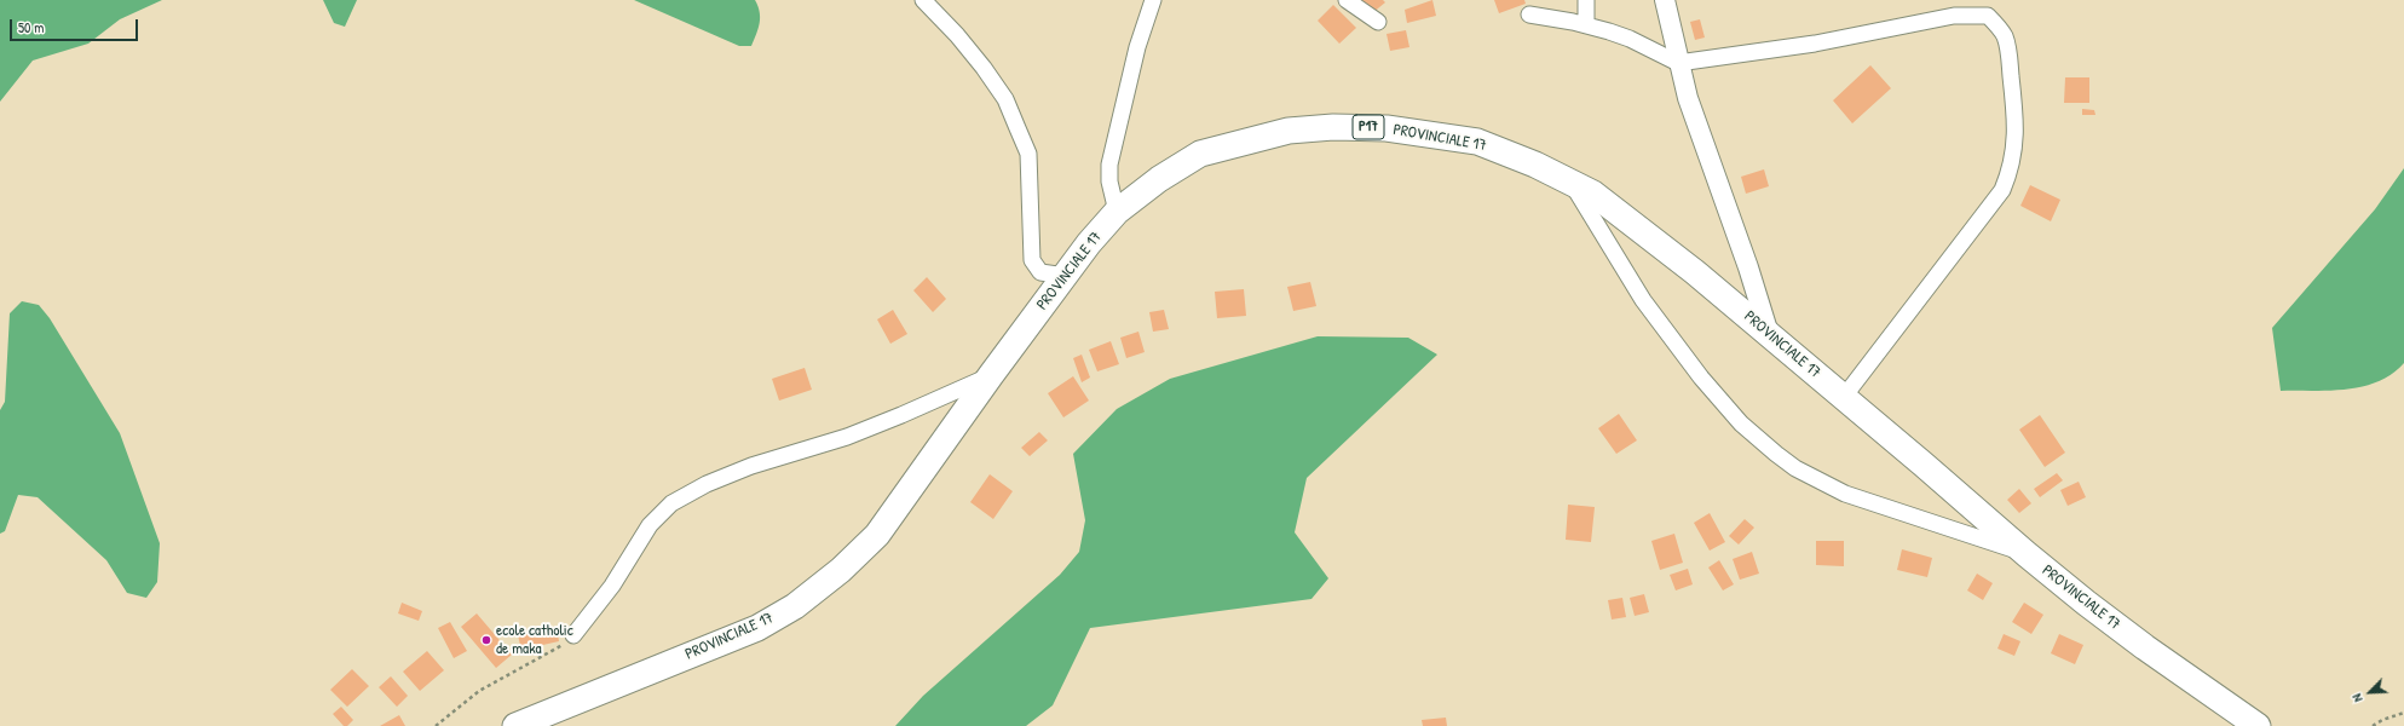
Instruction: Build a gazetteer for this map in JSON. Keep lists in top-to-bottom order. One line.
{"streets":{"main road":["P17","PROVINCIALE 17"]},"places":["ecole catholic de maka"],"scale_bar":"50 m","north":"bottom left"}
